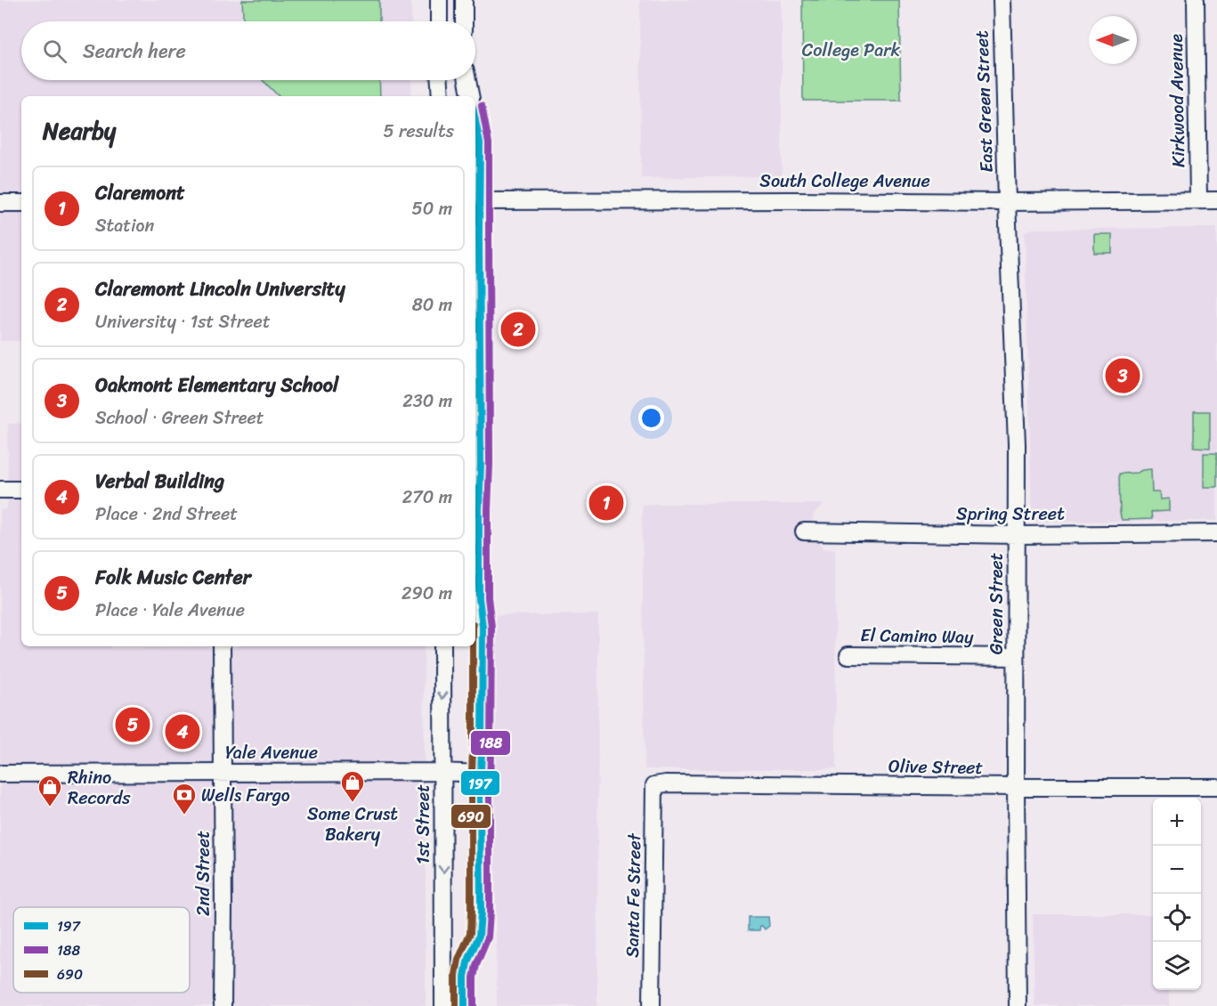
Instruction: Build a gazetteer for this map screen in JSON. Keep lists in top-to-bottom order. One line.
{"streets":{"street":["Kirkwood Avenue","East Green Street","South College Avenue","Spring Street","Green Street","El Camino Way","Yale Avenue","Olive Street","1st Street","2nd Street","Santa Fe Street"]},"crossings":[["Kirkwood Avenue","South College Avenue"],["East Green Street","South College Avenue"],["East Green Street","Green Street"],["South College Avenue","Green Street"],["Spring Street","Green Street"],["Green Street","El Camino Way"],["Green Street","Olive Street"],["Yale Avenue","1st Street"],["Yale Avenue","2nd Street"],["Olive Street","Santa Fe Street"]],"parks":["College Park"],"places":{"shop":["Some Crust Bakery","Rhino Records"],"bank":["Wells Fargo"]},"lines":["transit line 188","transit line 197","transit line 690"],"legend":["197","188","690"],"north":"left","page":{"search":"Search here","heading":["Nearby","5 results"],"list":[{"mark":"1","name":"Claremont","note":"Station","value":"50 m"},{"mark":"2","name":"Claremont Lincoln University","note":"University · 1st Street","value":"80 m"},{"mark":"3","name":"Oakmont Elementary School","note":"School · Green Street","value":"230 m"},{"mark":"4","name":"Verbal Building","note":"Place · 2nd Street","value":"270 m"},{"mark":"5","name":"Folk Music Center","note":"Place · Yale Avenue","value":"290 m"}],"pins":["2","3","1","5","4"],"map_buttons":["+","−"]}}
